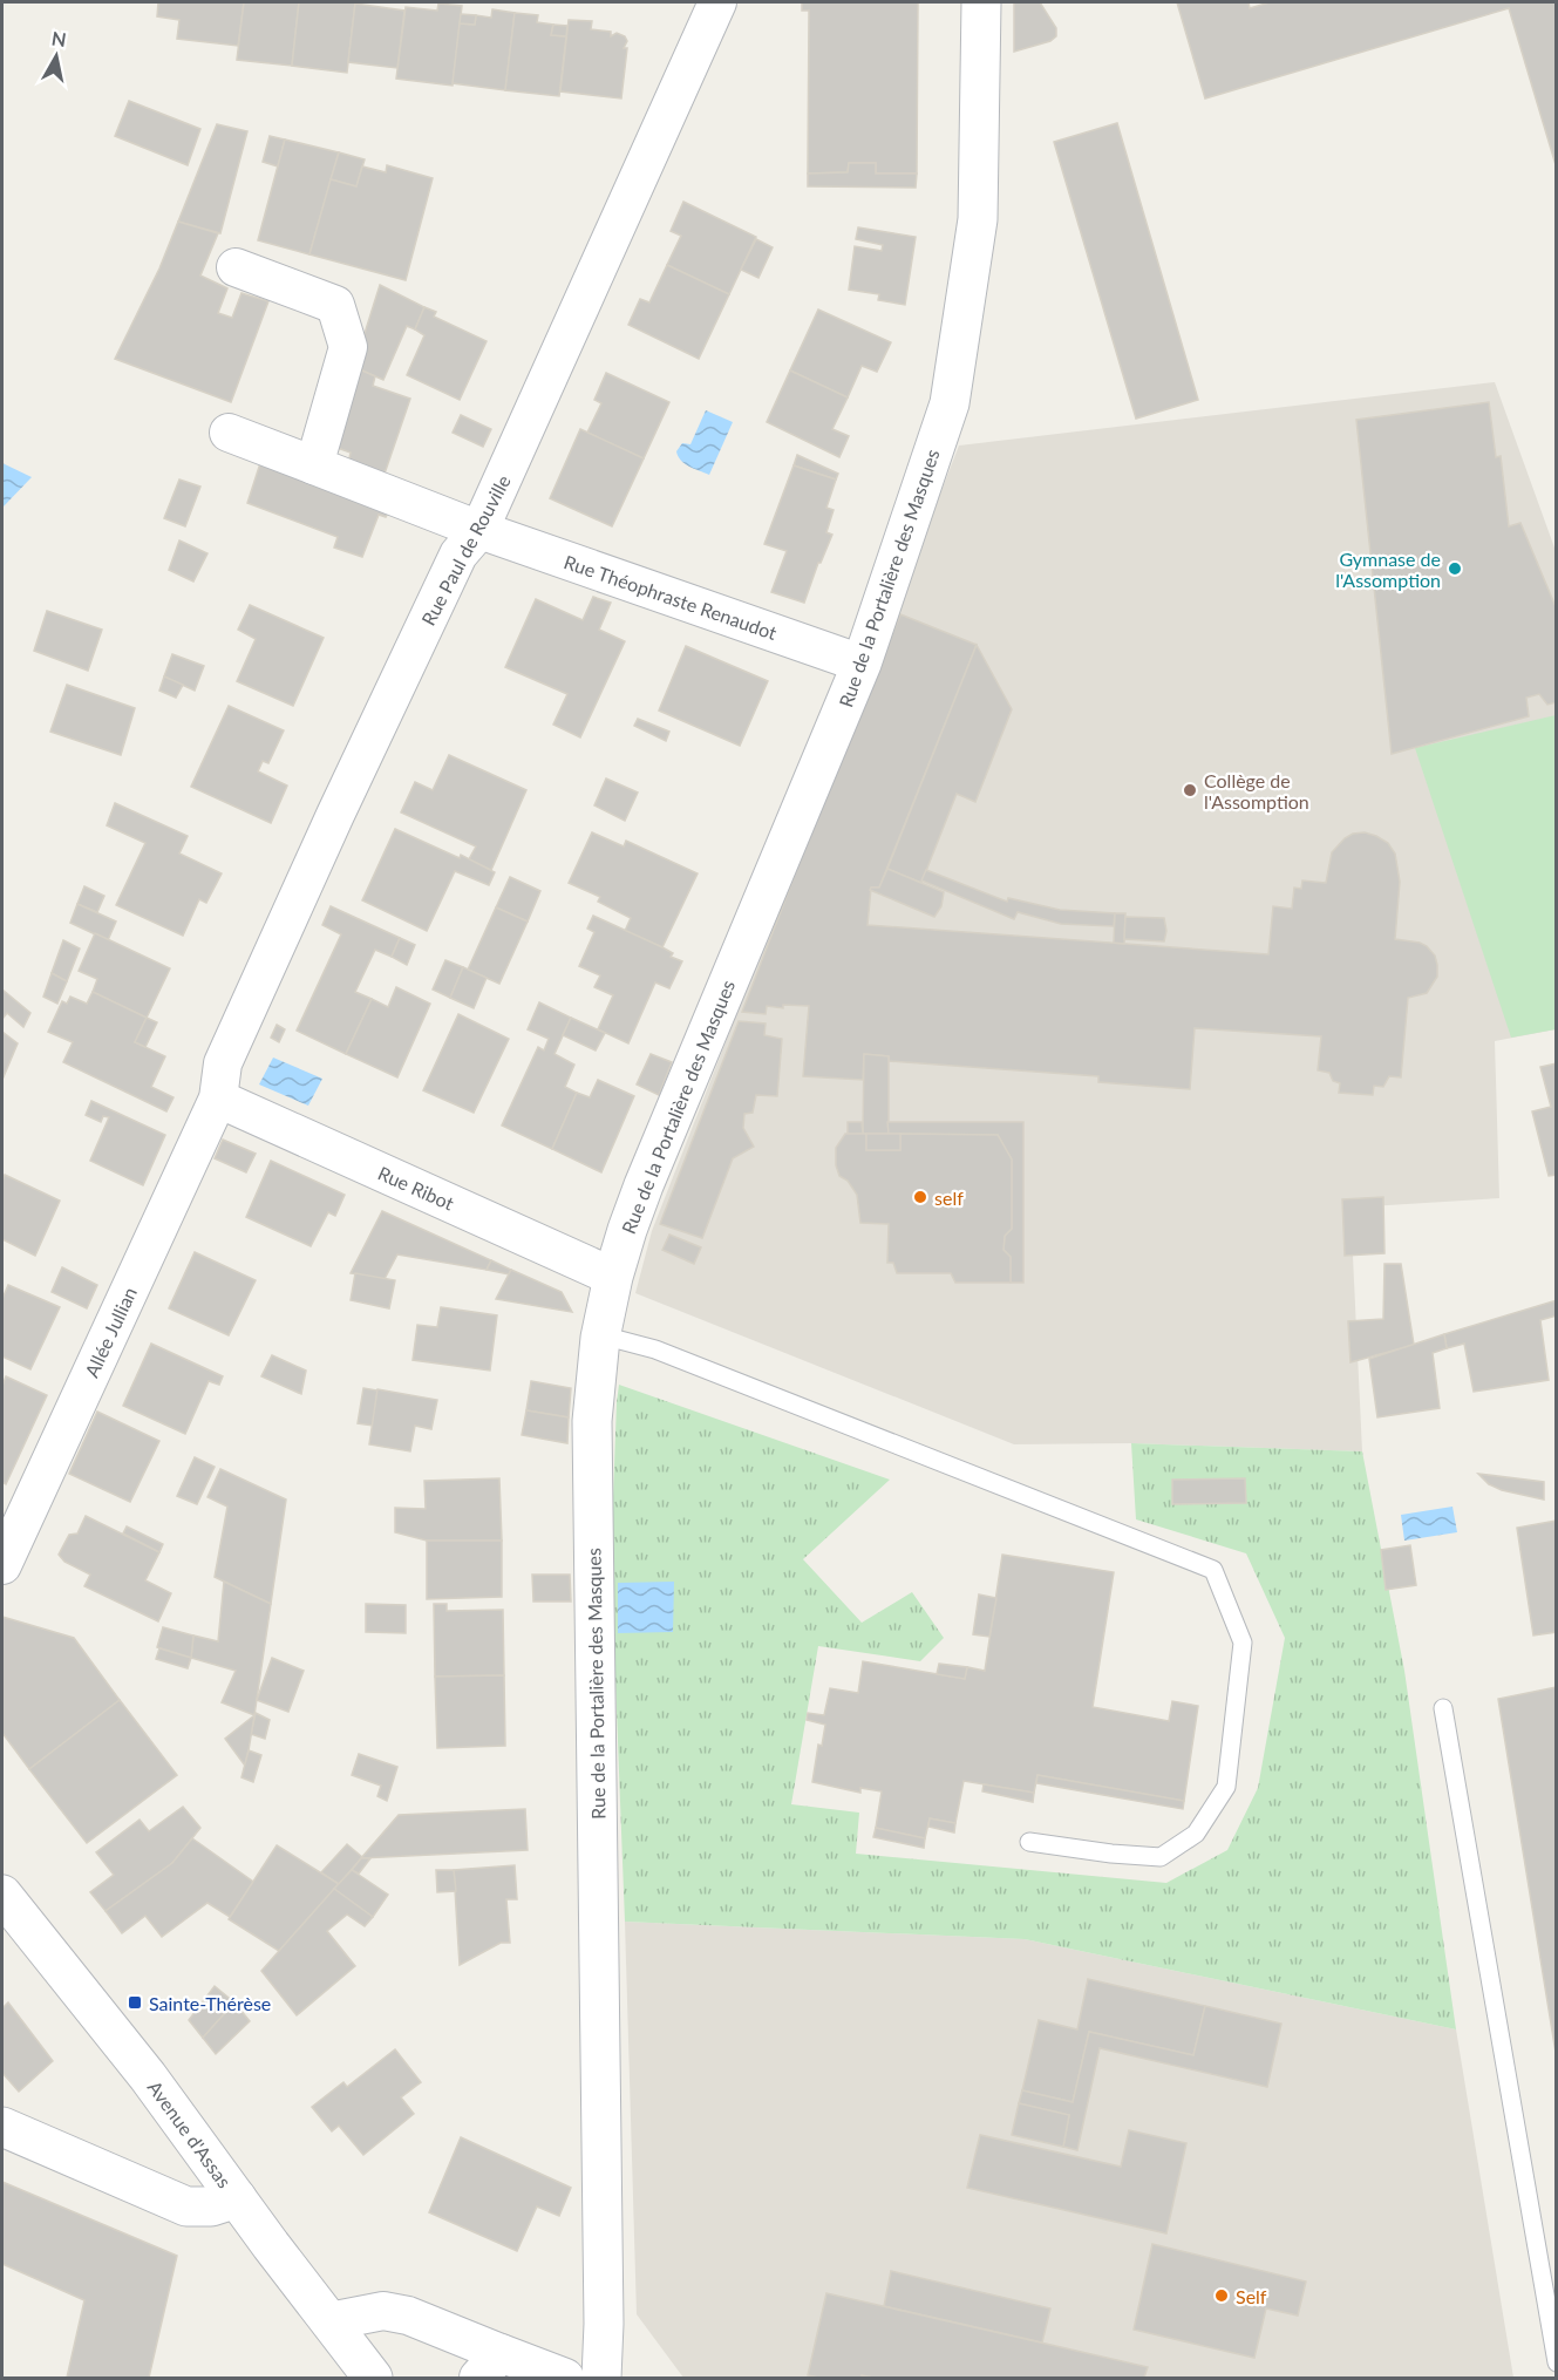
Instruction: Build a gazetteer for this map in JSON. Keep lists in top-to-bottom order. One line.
{"streets":{"street":["Rue Paul de Rouville","Rue de la Portalière des Masques","Rue Théophraste Renaudot","Rue Ribot","Allée Jullian","Avenue d'Assas"]},"crossings":[["Rue Paul de Rouville","Rue Théophraste Renaudot"],["Rue Paul de Rouville","Rue Ribot"],["Rue Paul de Rouville","Allée Jullian"],["Rue de la Portalière des Masques","Rue Théophraste Renaudot"],["Rue de la Portalière des Masques","Rue Ribot"],["Rue Ribot","Allée Jullian"]],"places":{"other":["Gymnase de l'Assomption","Collège de l'Assomption","self","Self"],"transit":["Sainte-Thérèse"]},"north":"top"}
